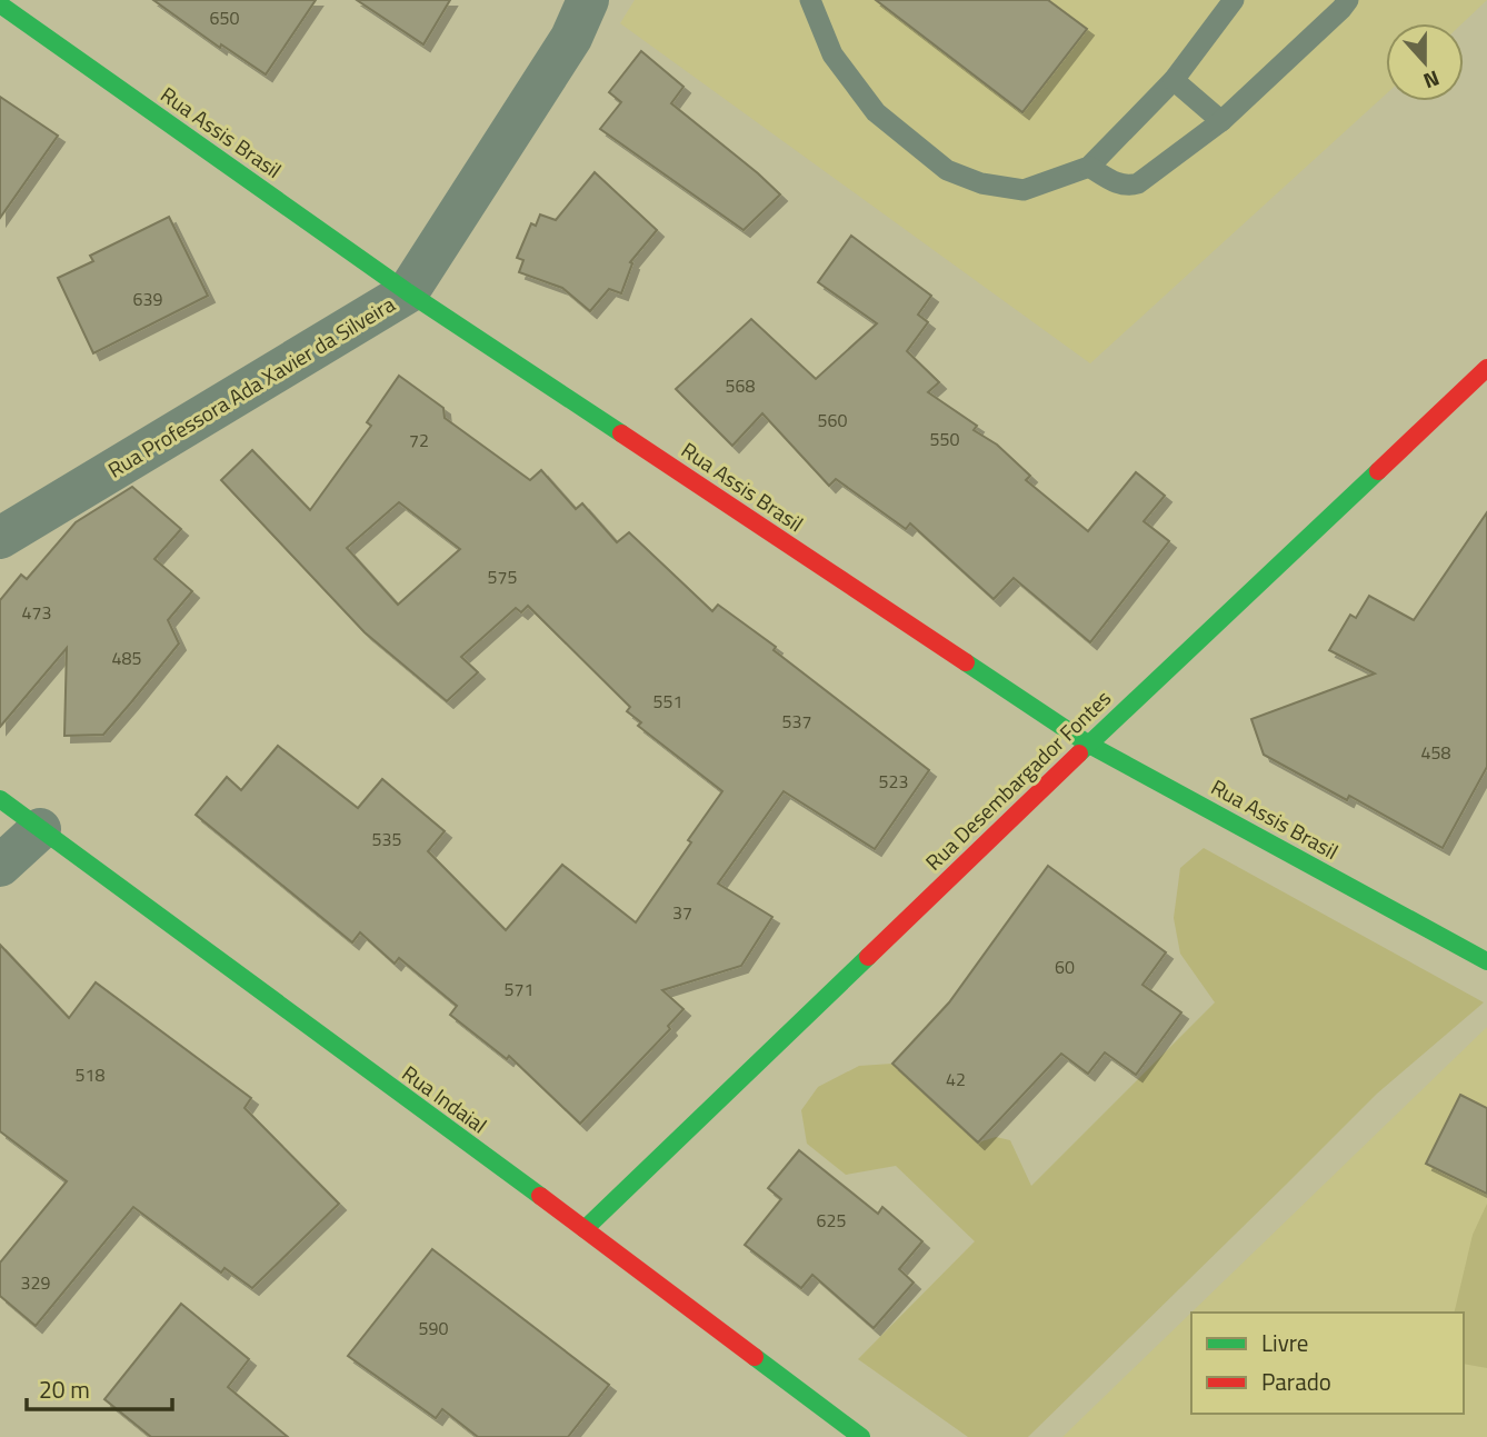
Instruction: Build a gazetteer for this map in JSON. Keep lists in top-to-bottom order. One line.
{"streets":{"street":["Rua Assis Brasil","Rua Professora Ada Xavier da Silveira","Rua Desembargador Fontes","Rua Indaial"]},"crossings":[["Rua Assis Brasil","Rua Professora Ada Xavier da Silveira"],["Rua Assis Brasil","Rua Desembargador Fontes"],["Rua Desembargador Fontes","Rua Indaial"]],"house_numbers":["650","639","568","560","550","72","575","473","485","551","537","458","523","535","37","60","571","518","42","625","329","590"],"legend":["Livre","Parado"],"scale_bar":"20 m","north":"bottom"}
